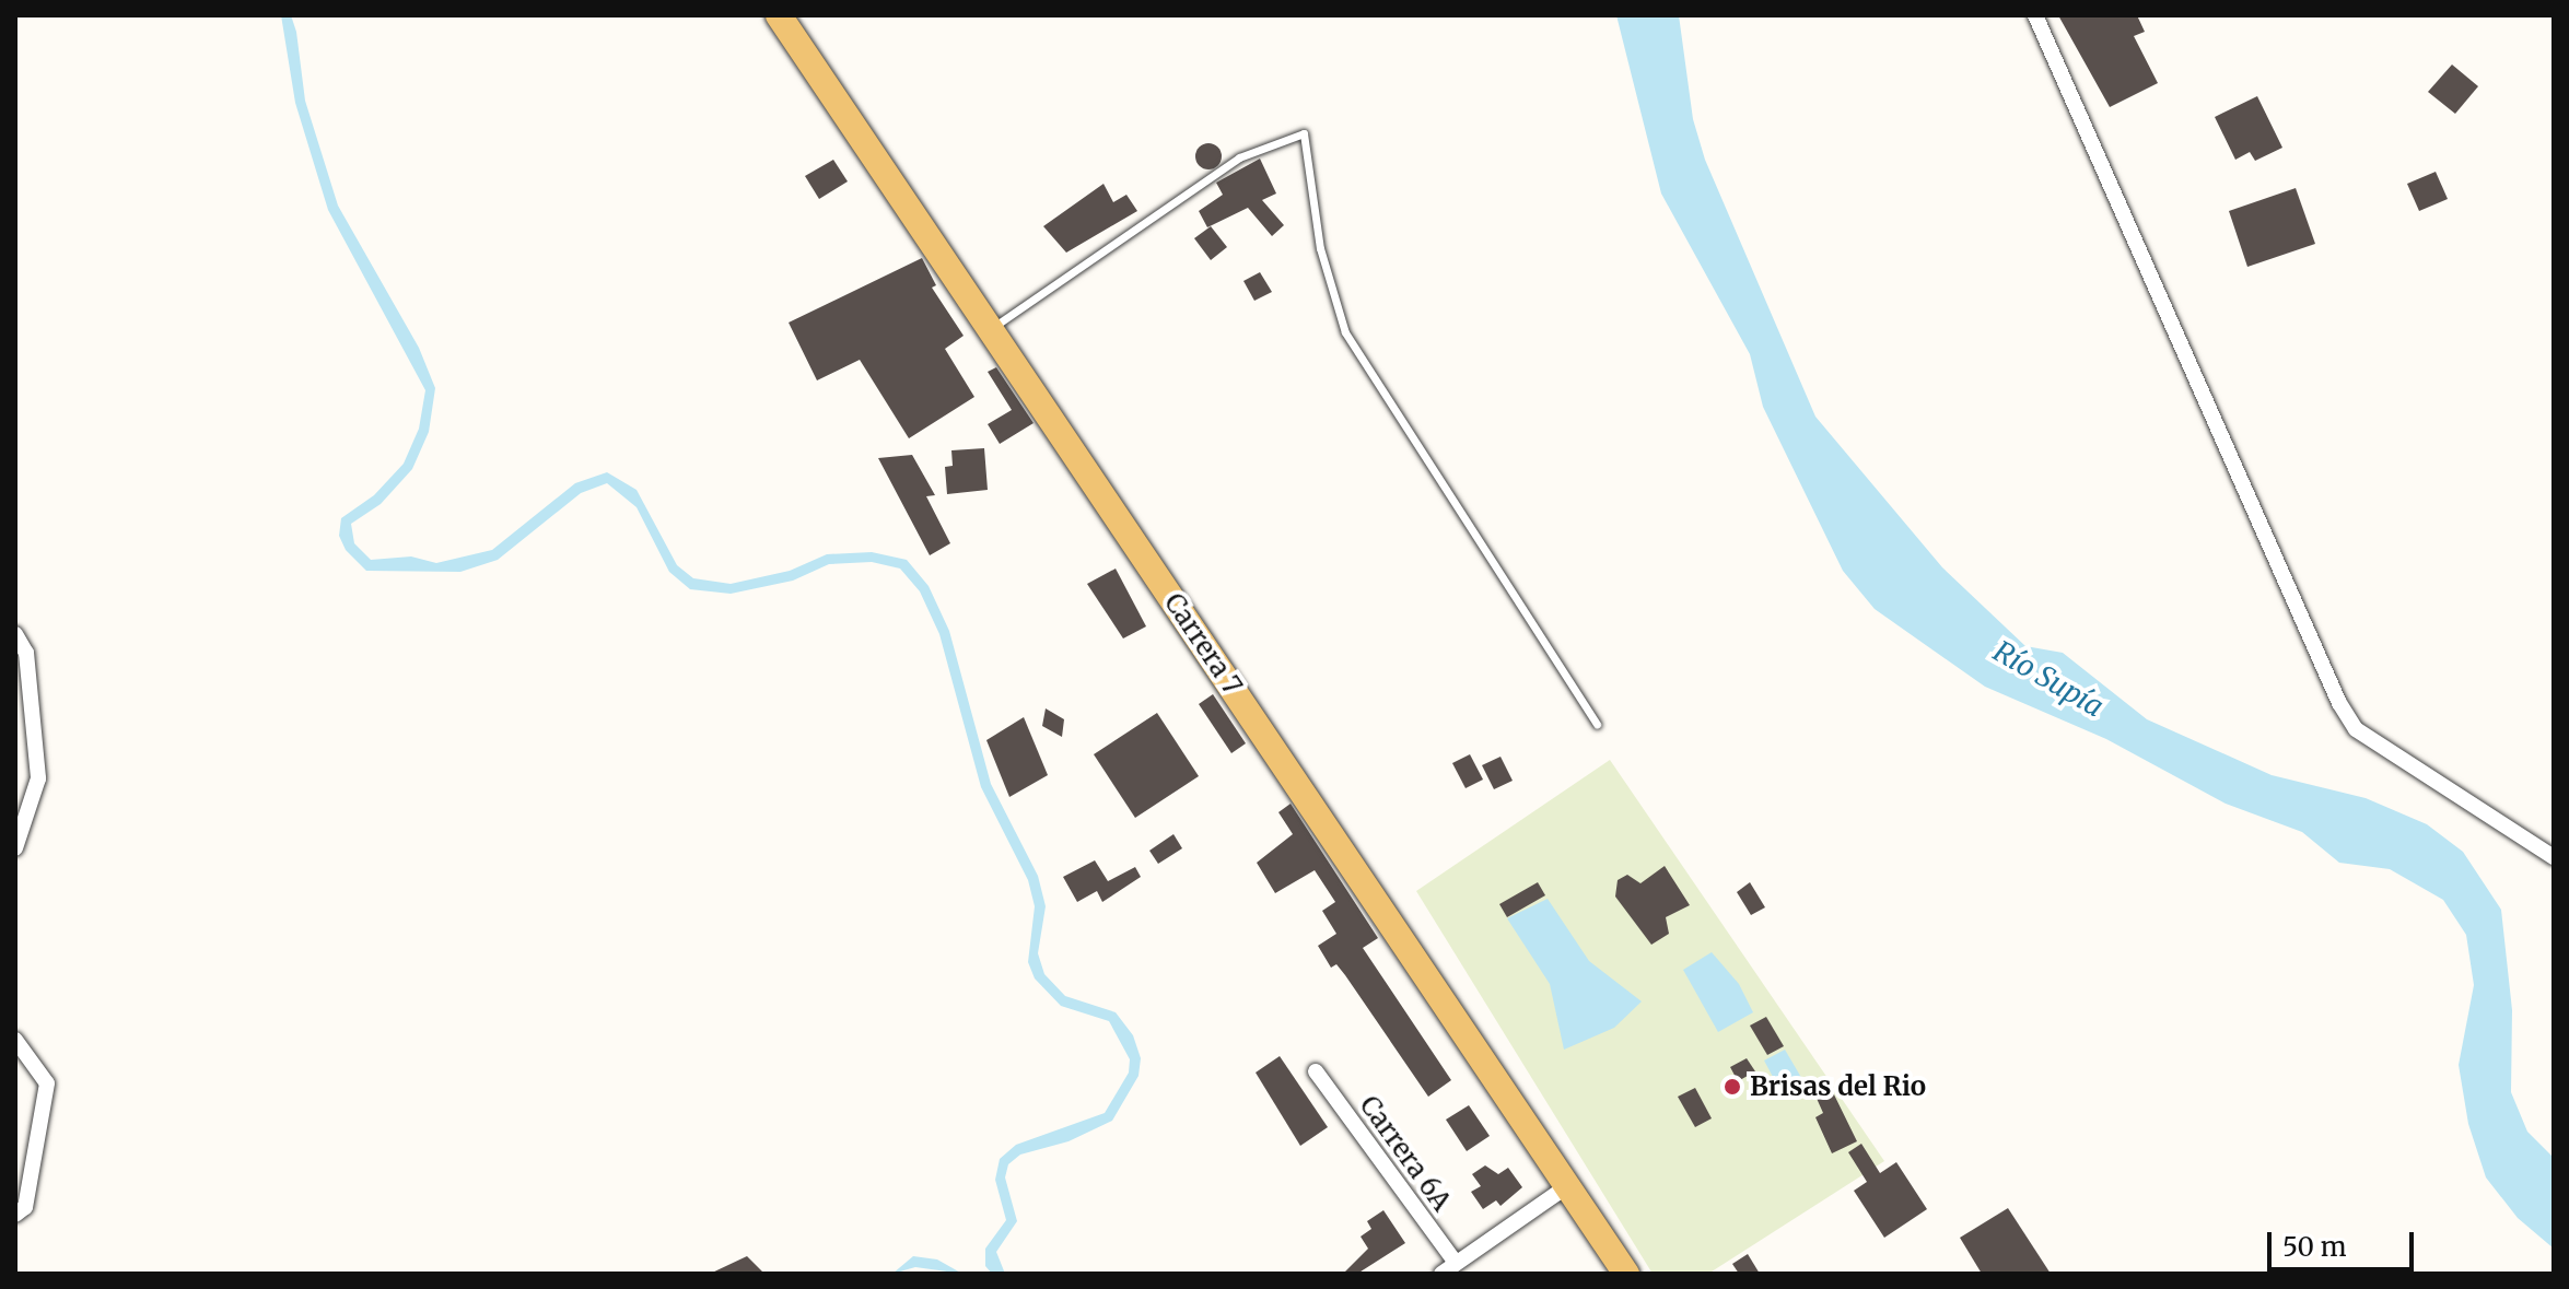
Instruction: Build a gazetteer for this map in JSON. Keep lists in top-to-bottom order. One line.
{"streets":{"main road":["Carrera 7"],"street":["Carrera 6A"]},"water":["Río Supía"],"places":["Brisas del Rio"],"scale_bar":"50 m"}
